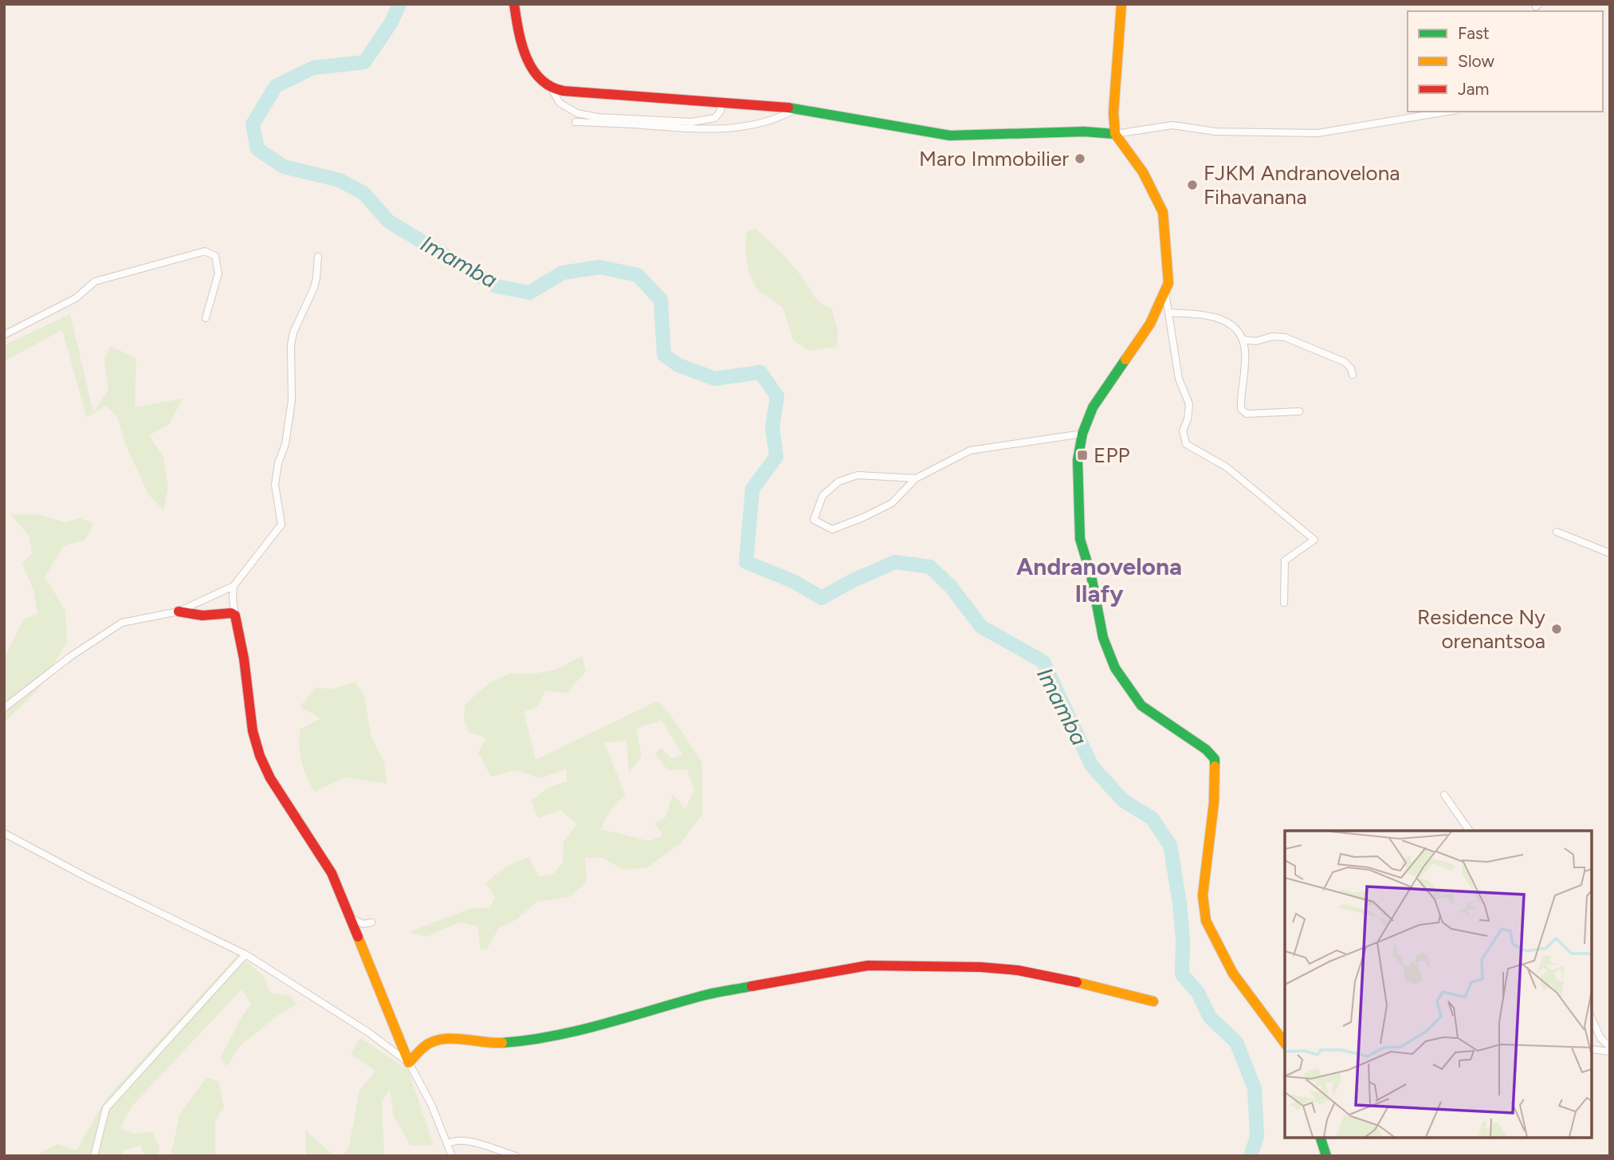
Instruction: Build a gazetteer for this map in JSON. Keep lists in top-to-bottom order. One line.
{"districts":["Andranovelona Ilafy"],"water":["Imamba"],"places":{"other":["Maro Immobilier","FJKM Andranovelona Fihavanana","Residence Ny orenantsoa"],"transit":["EPP"]},"legend":["Fast","Slow","Jam"]}
